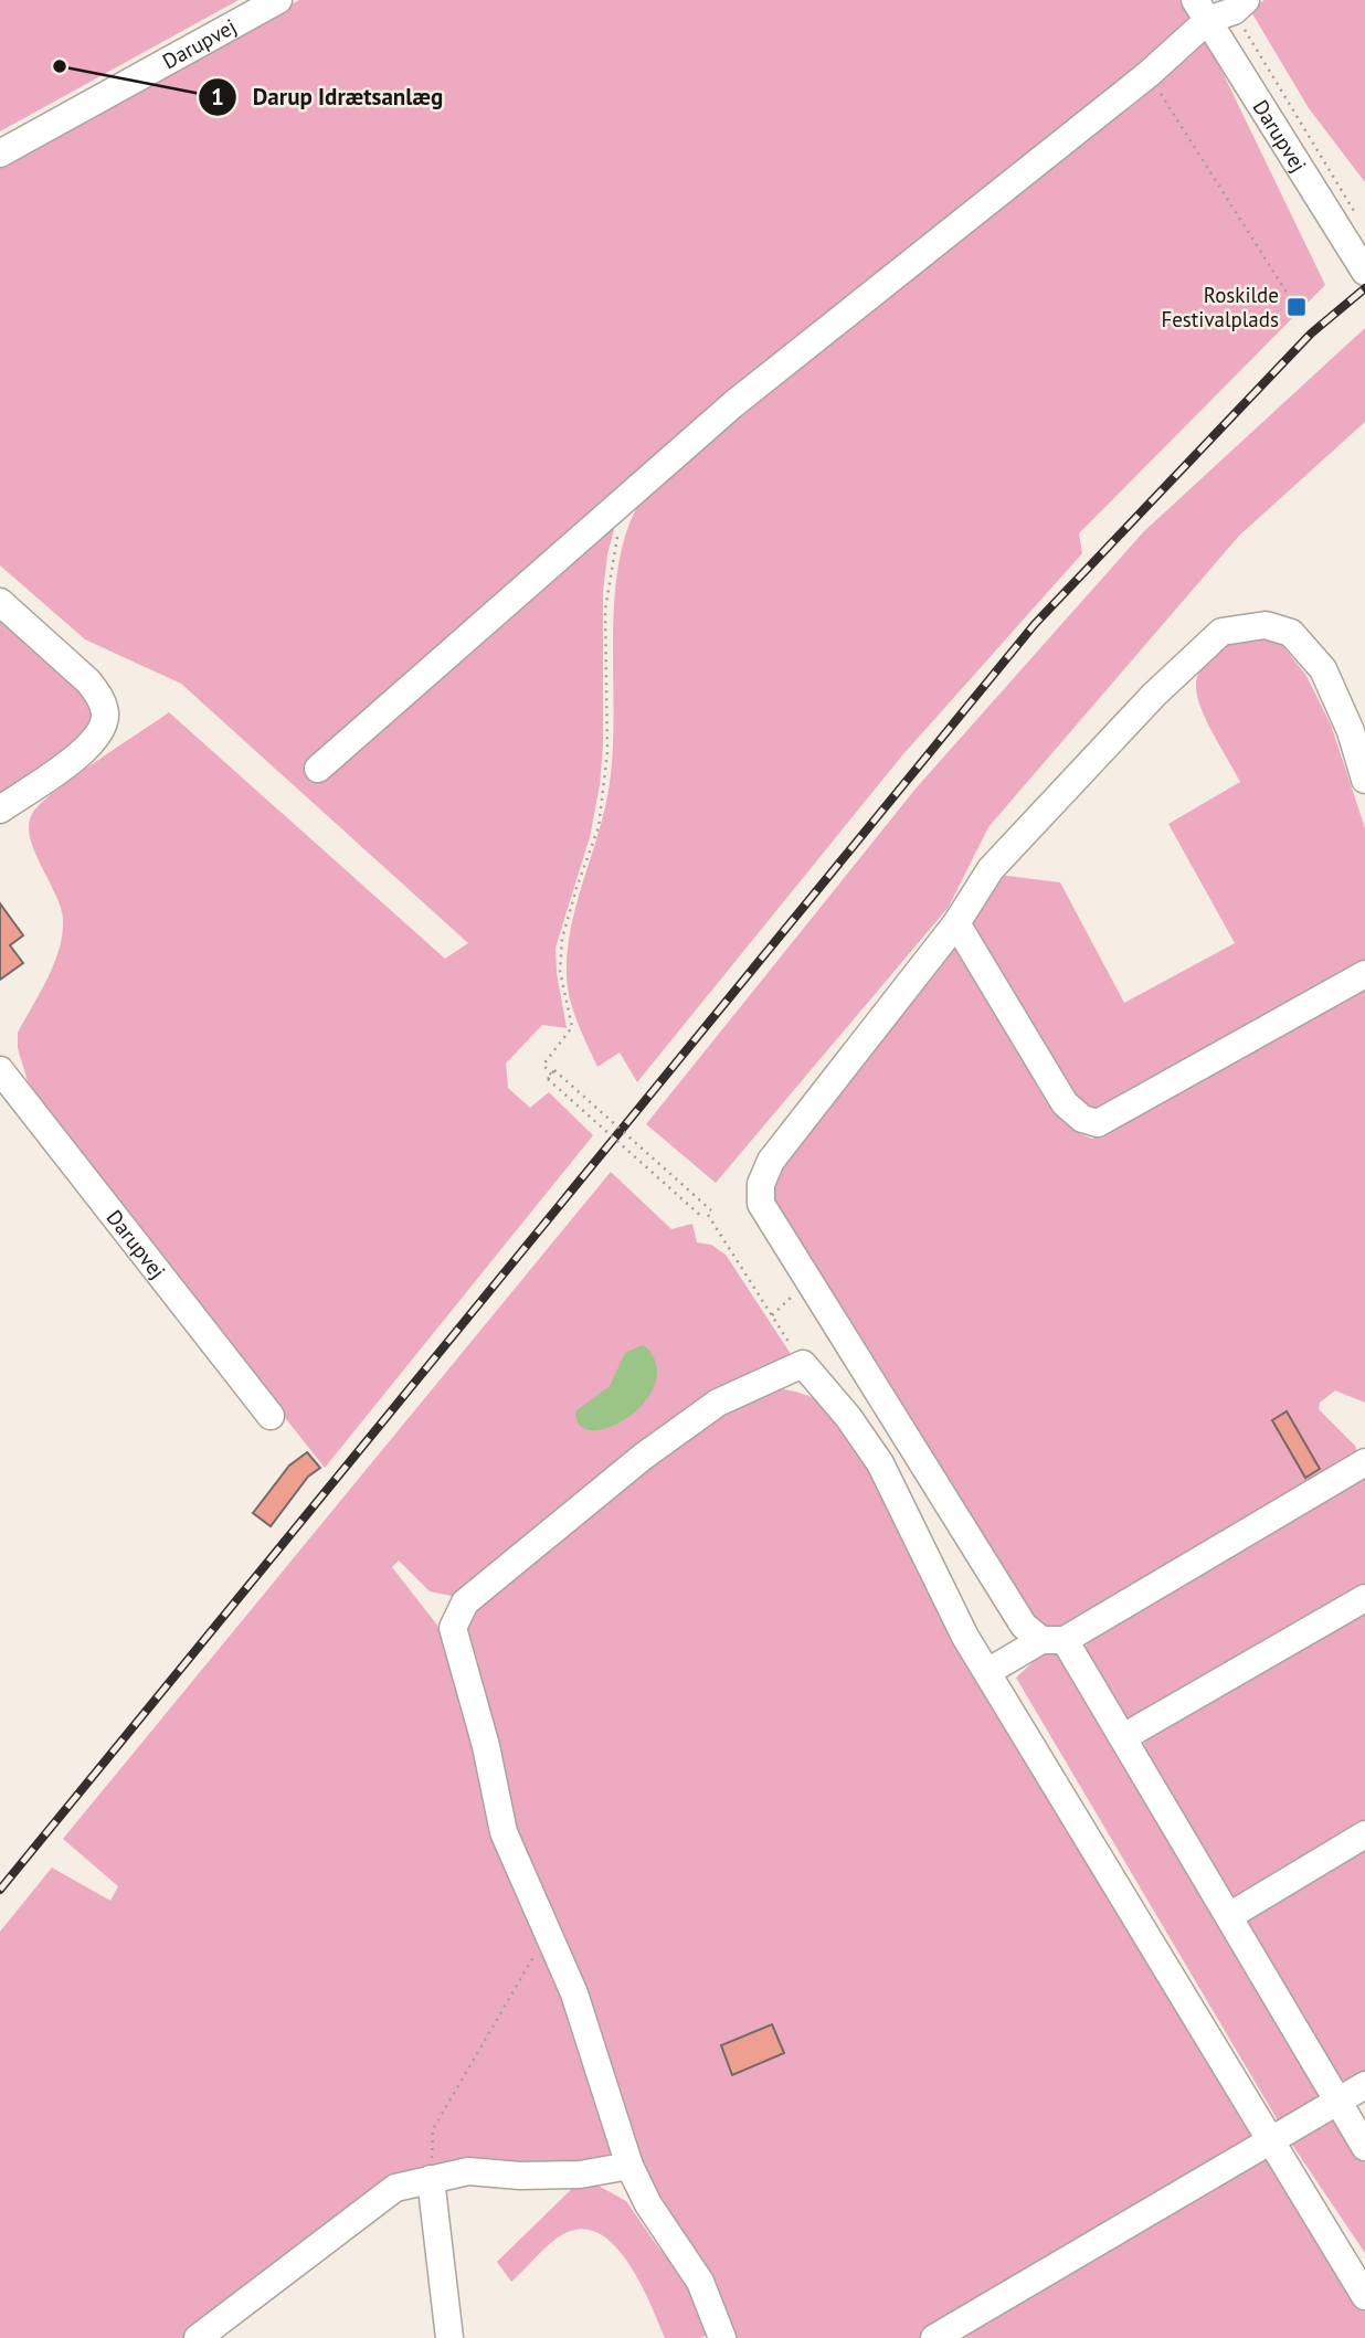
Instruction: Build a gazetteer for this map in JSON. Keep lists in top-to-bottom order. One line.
{"streets":{"street":["Darupvej"]},"places":{"other":["Darup Idrætsanlæg"],"transit":["Roskilde Festivalplads"]}}
